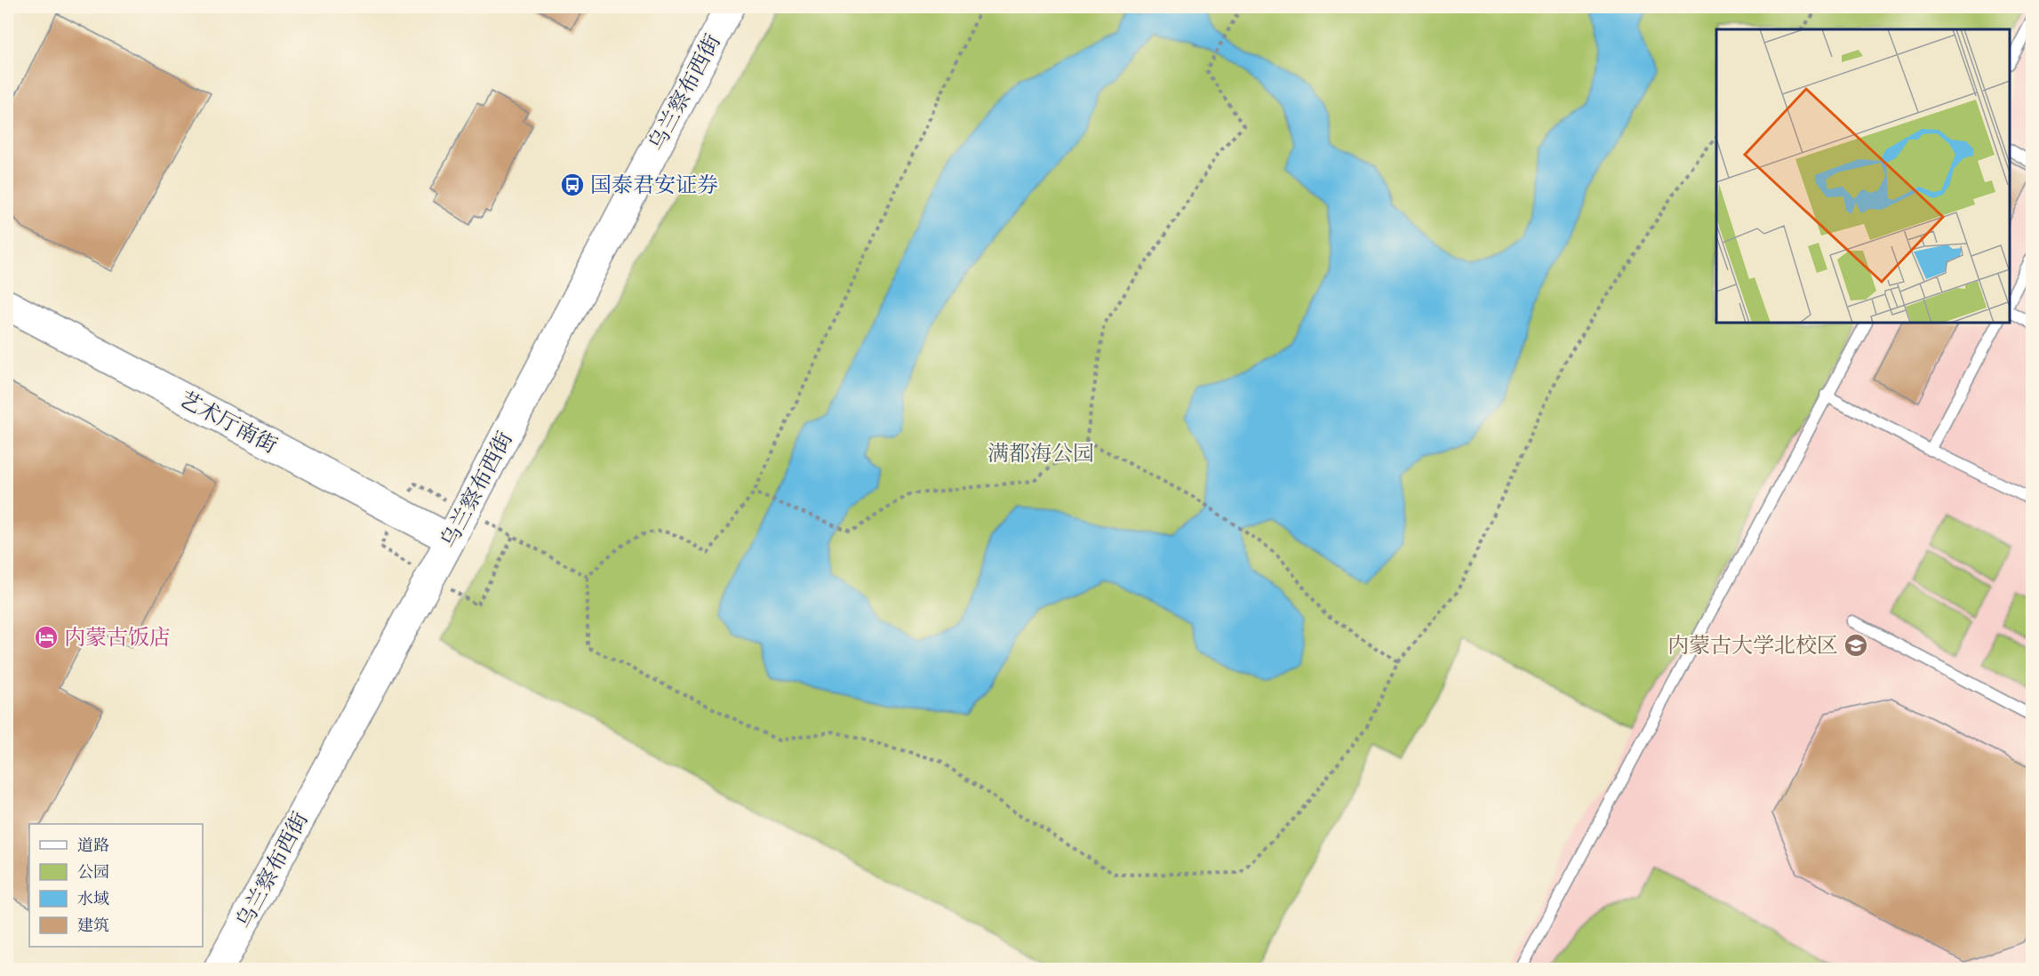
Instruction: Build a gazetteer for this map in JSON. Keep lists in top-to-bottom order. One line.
{"streets":{"street":["乌兰察布西街","艺术厅南街"]},"crossings":[["乌兰察布西街","艺术厅南街"]],"parks":["满都海公园"],"places":{"bus stop":["国泰君安证券"],"hotel":["内蒙古饭店"],"school or university":["内蒙古大学北校区"]},"legend":["道路","公园","水域","建筑"]}
